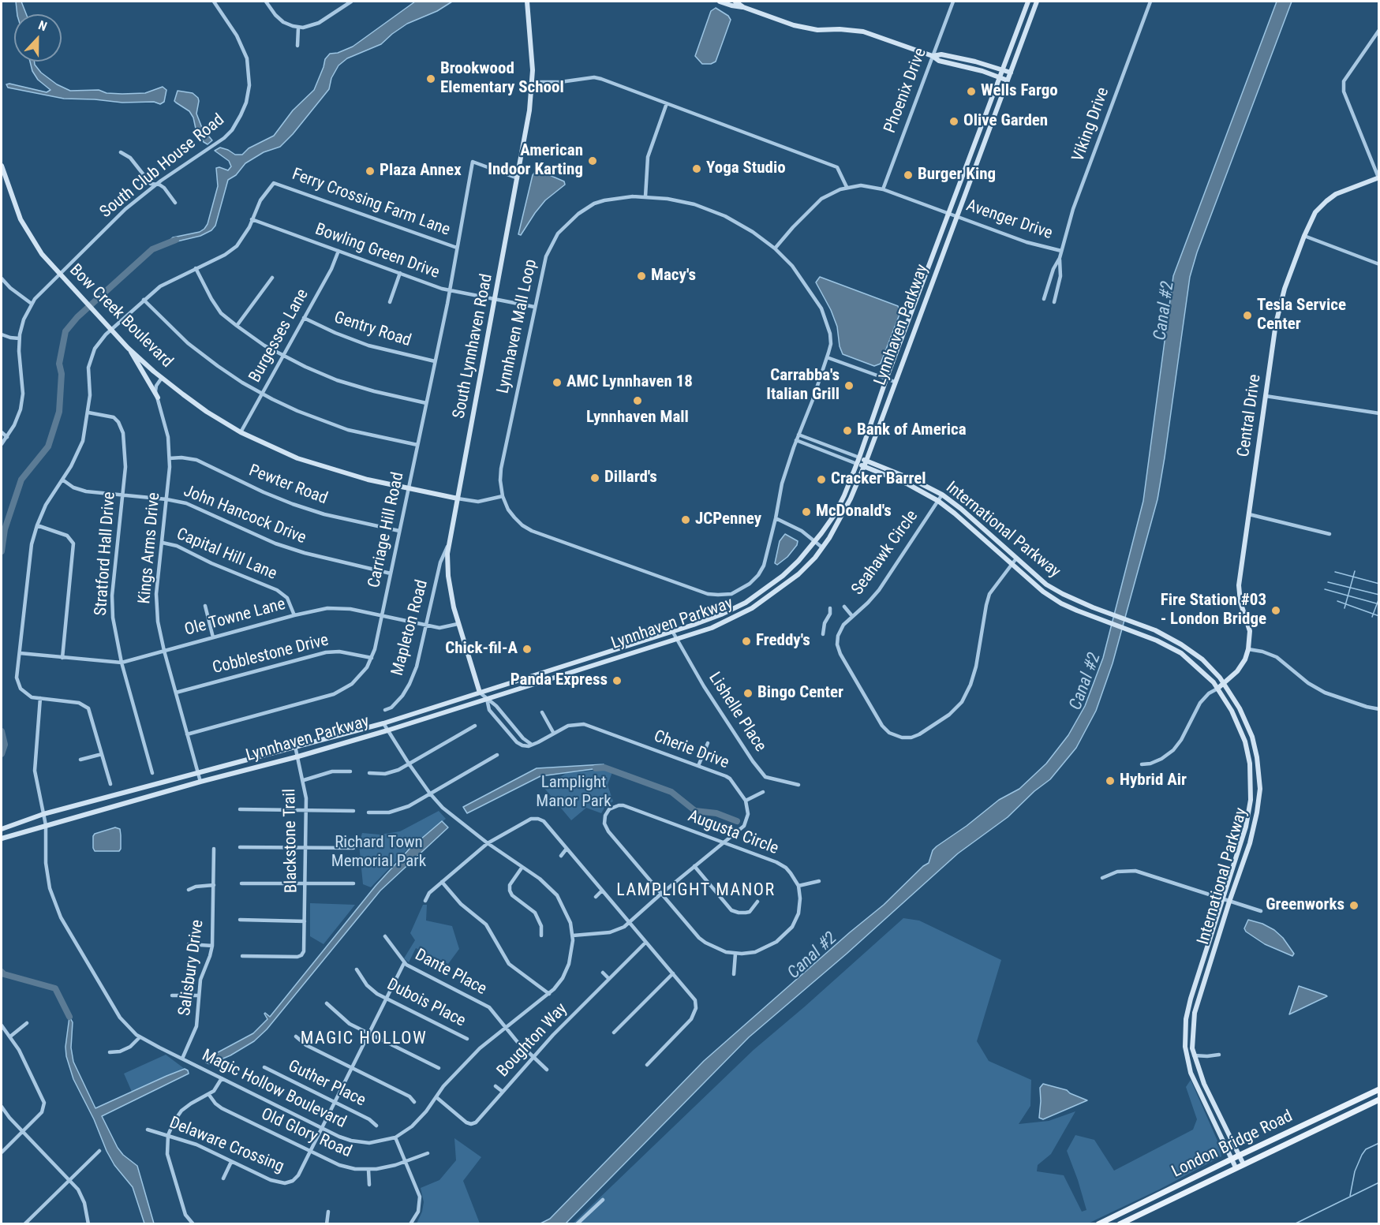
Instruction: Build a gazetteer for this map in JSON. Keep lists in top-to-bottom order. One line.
{"streets":{"main road":["Bow Creek Boulevard","Lynnhaven Parkway","South Lynnhaven Road","Central Drive","International Parkway","Kings Arms Drive","London Bridge Road"],"street":["Phoenix Drive","Viking Drive","South Club House Road","Ferry Crossing Farm Lane","Avenger Drive","Bowling Green Drive","Lynnhaven Mall Loop","Gentry Road","Burgesses Lane","Pewter Road","John Hancock Drive","Carriage Hill Road","Seahawk Circle","Stratford Hall Drive","Capital Hill Lane","Ole Towne Lane","Mapleton Road","Cobblestone Drive","Lishelle Place","Cherie Drive","Augusta Circle","Blackstone Trail","Salisbury Drive","Dante Place","Dubois Place","Boughton Way","Guther Place","Magic Hollow Boulevard","Old Glory Road","Delaware Crossing"]},"crossings":[["Phoenix Drive","Avenger Drive"],["Viking Drive","Avenger Drive"],["South Club House Road","Bow Creek Boulevard"],["Ferry Crossing Farm Lane","Bowling Green Drive"],["Ferry Crossing Farm Lane","Carriage Hill Road"],["Avenger Drive","Lynnhaven Parkway"],["Bowling Green Drive","Lynnhaven Mall Loop"],["Bowling Green Drive","Burgesses Lane"],["Bowling Green Drive","South Lynnhaven Road"],["Bowling Green Drive","Carriage Hill Road"],["Bow Creek Boulevard","Burgesses Lane"],["Bow Creek Boulevard","South Lynnhaven Road"],["Bow Creek Boulevard","Carriage Hill Road"],["Bow Creek Boulevard","Kings Arms Drive"],["Lynnhaven Parkway","South Lynnhaven Road"],["Lynnhaven Parkway","International Parkway"],["Lynnhaven Parkway","Kings Arms Drive"],["Lynnhaven Parkway","Lishelle Place"],["Lynnhaven Parkway","Blackstone Trail"],["Lynnhaven Parkway","Magic Hollow Boulevard"],["Gentry Road","Burgesses Lane"],["Gentry Road","Carriage Hill Road"],["South Lynnhaven Road","Carriage Hill Road"],["South Lynnhaven Road","Ole Towne Lane"],["South Lynnhaven Road","Mapleton Road"],["Central Drive","International Parkway"],["Pewter Road","Carriage Hill Road"],["Pewter Road","Kings Arms Drive"],["John Hancock Drive","Carriage Hill Road"],["John Hancock Drive","Kings Arms Drive"],["John Hancock Drive","Stratford Hall Drive"],["Carriage Hill Road","Kings Arms Drive"],["Carriage Hill Road","Ole Towne Lane"],["Carriage Hill Road","Cobblestone Drive"],["International Parkway","Seahawk Circle"],["International Parkway","London Bridge Road"],["Kings Arms Drive","Capital Hill Lane"],["Kings Arms Drive","Ole Towne Lane"],["Kings Arms Drive","Cobblestone Drive"],["Stratford Hall Drive","Ole Towne Lane"],["Capital Hill Lane","Ole Towne Lane"],["Ole Towne Lane","Mapleton Road"],["Salisbury Drive","Magic Hollow Boulevard"],["Dante Place","Boughton Way"],["Dante Place","Magic Hollow Boulevard"],["Dante Place","Delaware Crossing"],["Dubois Place","Delaware Crossing"],["Boughton Way","Magic Hollow Boulevard"],["Guther Place","Delaware Crossing"],["Magic Hollow Boulevard","Delaware Crossing"],["Old Glory Road","Delaware Crossing"]],"districts":["LAMPLIGHT MANOR","MAGIC HOLLOW"],"water":["Canal #2"],"parks":["Lamplight Manor Park","Richard Town Memorial Park"],"places":["Brookwood Elementary School","Wells Fargo","Olive Garden","American Indoor Karting","Yoga Studio","Plaza Annex","Burger King","Macy's","Tesla Service Center","AMC Lynnhaven 18","Carrabba's Italian Grill","Lynnhaven Mall","Bank of America","Dillard's","Cracker Barrel","McDonald's","JCPenney","Fire Station #03 - London Bridge","Freddy's","Chick-fil-A","Panda Express","Bingo Center","Hybrid Air","Greenworks"],"north":"top"}
